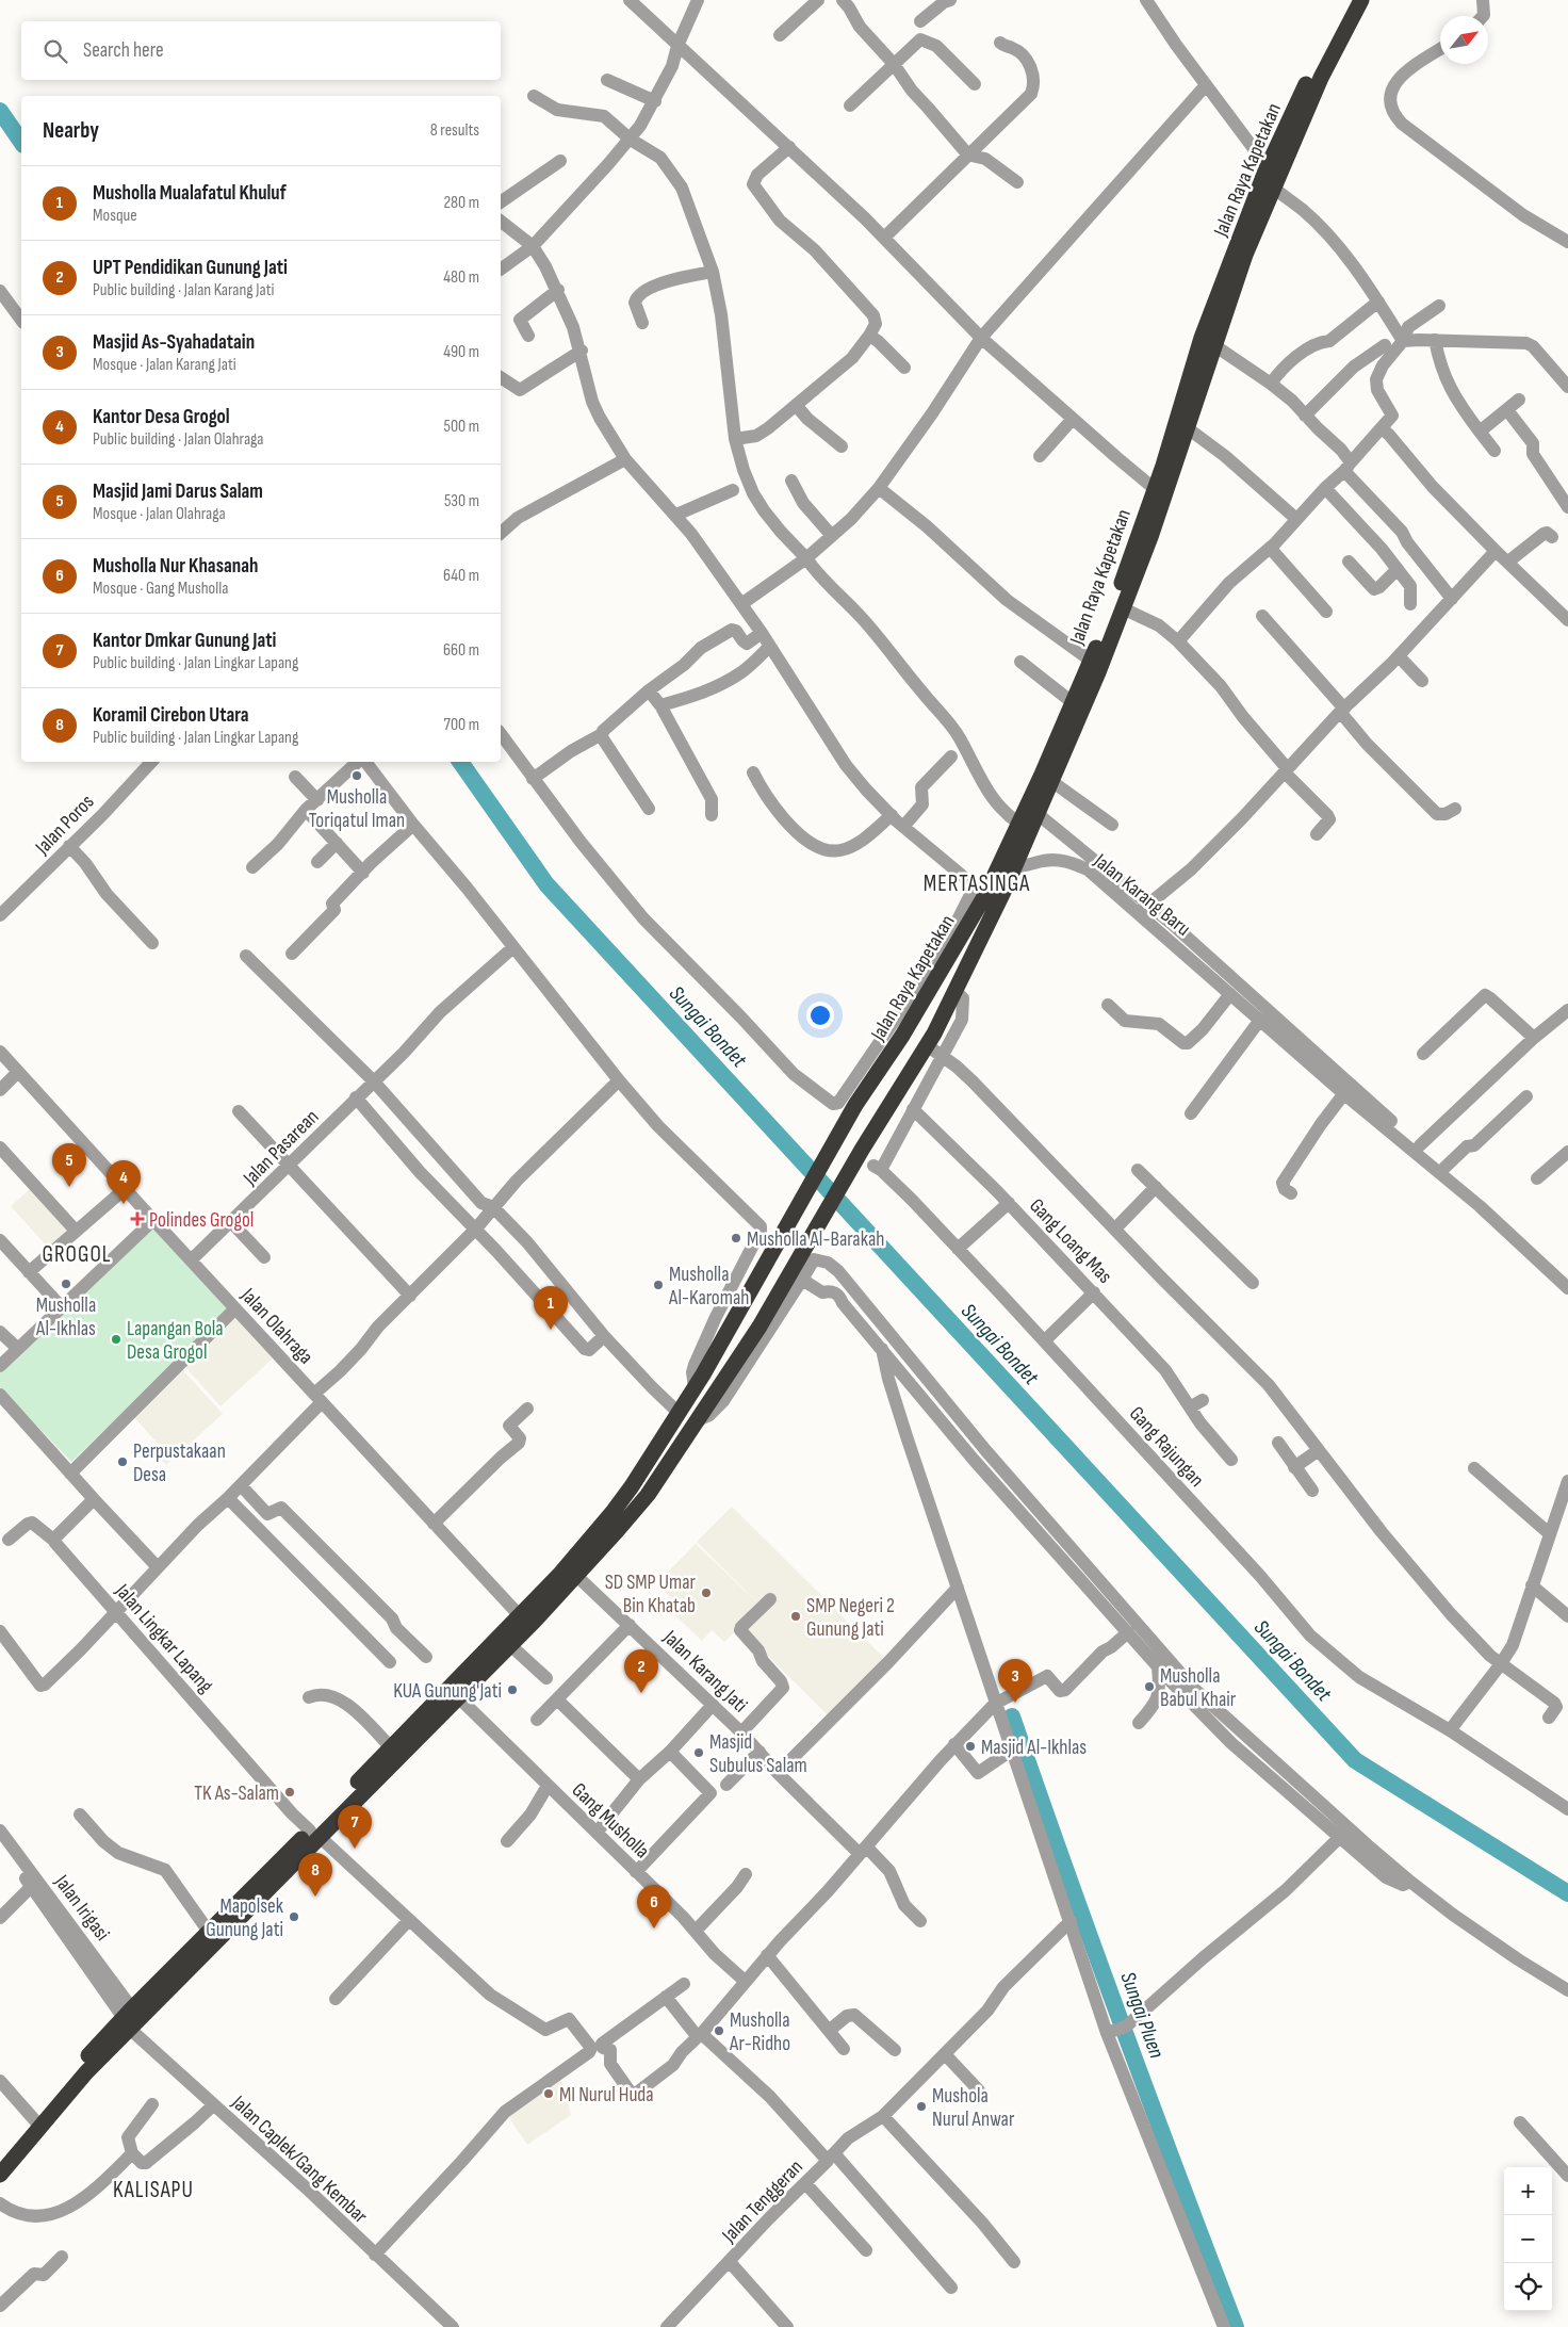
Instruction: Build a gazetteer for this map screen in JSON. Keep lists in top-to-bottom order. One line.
{"streets":{"highway":["Jalan Raya Kapetakan"],"street":["Jalan Poros","Jalan Karang Baru","Jalan Pasarean","Gang Loang Mas","Jalan Olahraga","Gang Rajungan","Jalan Lingkar Lapang","Jalan Karang Jati","Gang Musholla","Jalan Irigasi","Jalan Caplek/Gang Kembar","Jalan Tenggeran"]},"crossings":[["Jalan Raya Kapetakan","Jalan Karang Baru"],["Jalan Raya Kapetakan","Jalan Karang Jati"],["Jalan Pasarean","Jalan Olahraga"],["Gang Loang Mas","Gang Rajungan"],["Jalan Lingkar Lapang","Jalan Caplek/Gang Kembar"],["Jalan Irigasi","Jalan Caplek/Gang Kembar"]],"districts":["MERTASINGA","GROGOL","KALISAPU"],"water":["Sungai Bondet","Sungai Pluen"],"places":{"other":["Musholla Toriqatul Iman","Musholla Al-Barakah","Musholla Al-Ikhlas","Musholla Al-Karomah","Lapangan Bola Desa Grogol","Perpustakaan Desa","SD SMP Umar Bin Khatab","SMP Negeri 2 Gunung Jati","Musholla Babul Khair","KUA Gunung Jati","Masjid Al-Ikhlas","Masjid Subulus Salam","TK As-Salam","Mapolsek Gunung Jati","Musholla Ar-Ridho","MI Nurul Huda","Mushola Nurul Anwar"],"health":["Polindes Grogol"]},"north":"top right","page":{"search":"Search here","heading":["Nearby","8 results"],"list":[{"mark":"1","name":"Musholla Mualafatul Khuluf","note":"Mosque","value":"280 m"},{"mark":"2","name":"UPT Pendidikan Gunung Jati","note":"Public building · Jalan Karang Jati","value":"480 m"},{"mark":"3","name":"Masjid As-Syahadatain","note":"Mosque · Jalan Karang Jati","value":"490 m"},{"mark":"4","name":"Kantor Desa Grogol","note":"Public building · Jalan Olahraga","value":"500 m"},{"mark":"5","name":"Masjid Jami Darus Salam","note":"Mosque · Jalan Olahraga","value":"530 m"},{"mark":"6","name":"Musholla Nur Khasanah","note":"Mosque · Gang Musholla","value":"640 m"},{"mark":"7","name":"Kantor Dmkar Gunung Jati","note":"Public building · Jalan Lingkar Lapang","value":"660 m"},{"mark":"8","name":"Koramil Cirebon Utara","note":"Public building · Jalan Lingkar Lapang","value":"700 m"}],"pins":["5","4","1","2","3","7","8","6"],"map_buttons":["+","−"]}}
